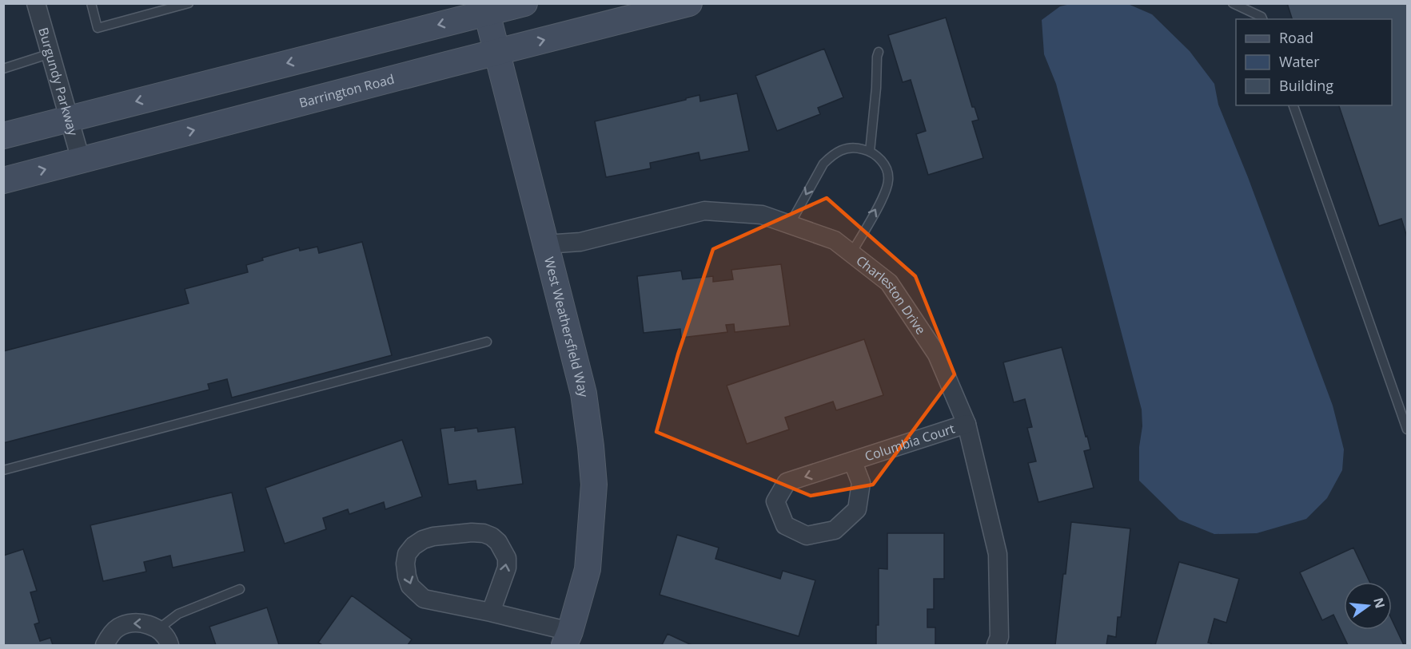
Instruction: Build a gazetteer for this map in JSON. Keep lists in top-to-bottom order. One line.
{"streets":{"main road":["Barrington Road","West Weathersfield Way"],"street":["Burgundy Parkway","Charleston Drive","Columbia Court"]},"crossings":[["Burgundy Parkway","Barrington Road"],["Barrington Road","West Weathersfield Way"],["Charleston Drive","West Weathersfield Way"],["Charleston Drive","Columbia Court"]],"legend":["Road","Water","Building"],"north":"right"}
